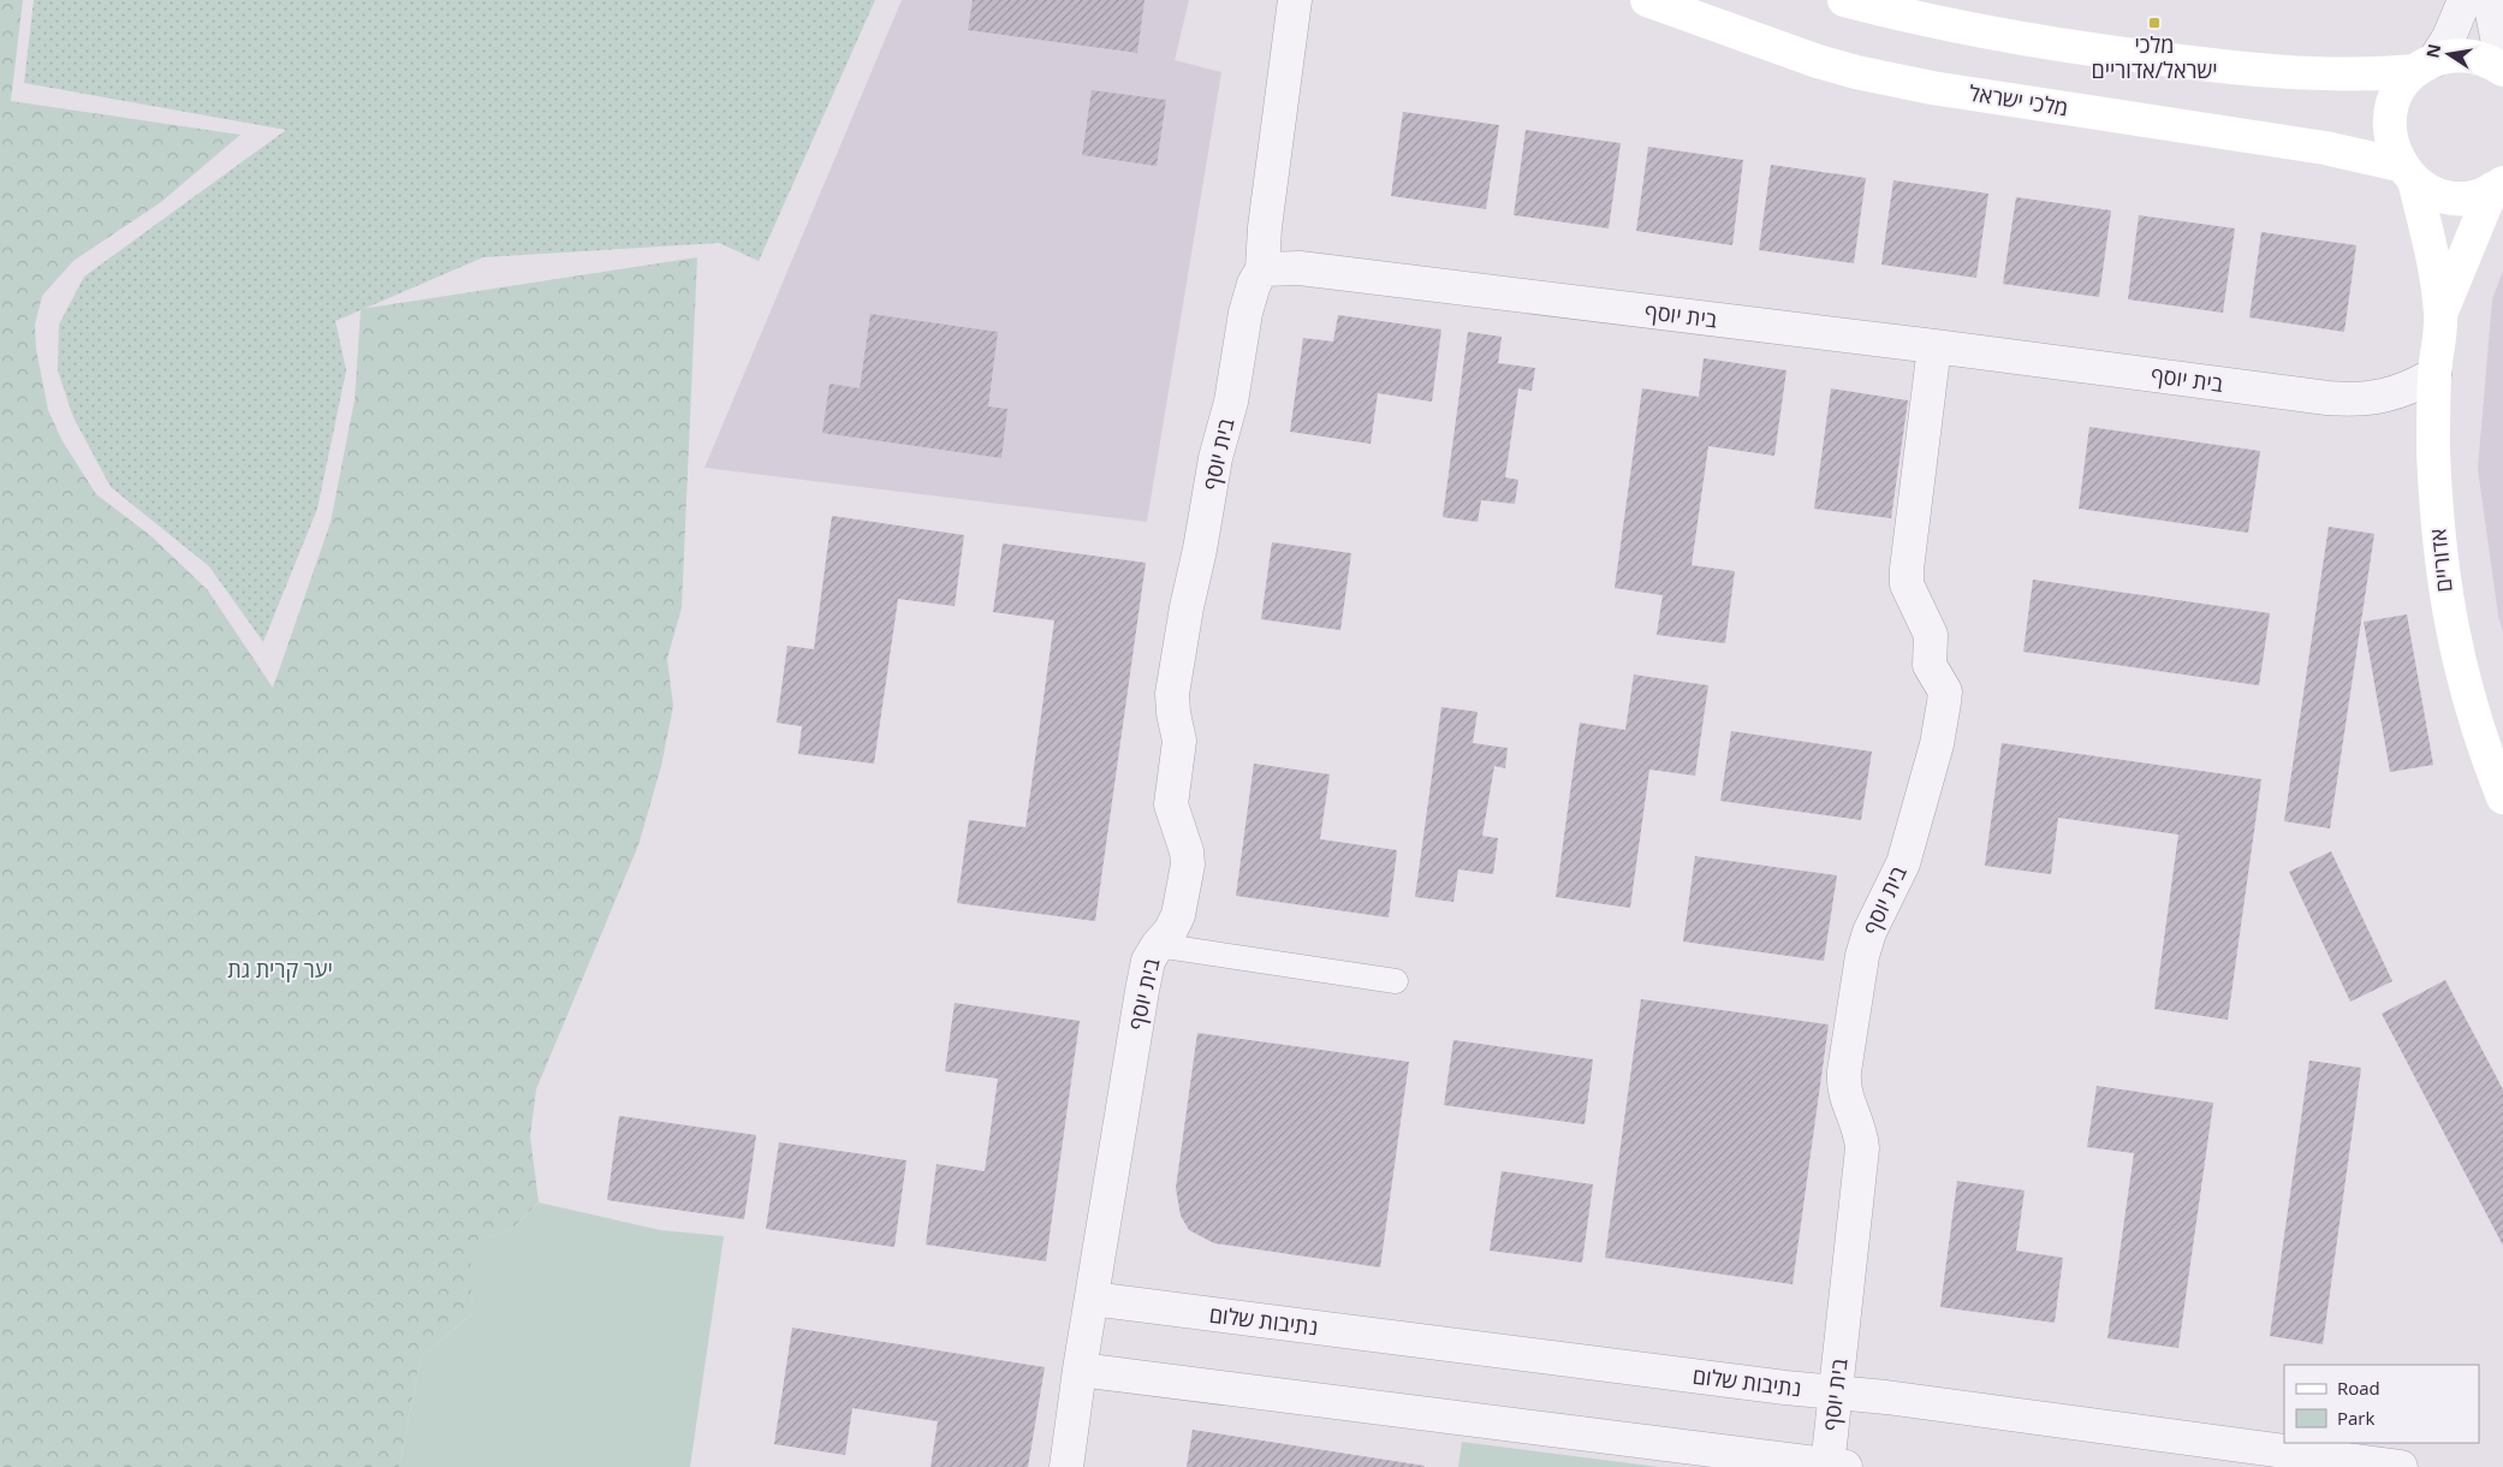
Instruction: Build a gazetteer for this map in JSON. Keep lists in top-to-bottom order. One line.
{"streets":{"street":["מלכי ישראל","בית יוסף","אדוריים","נתיבות שלום"]},"crossings":[["מלכי ישראל","אדוריים"],["בית יוסף","אדוריים"],["בית יוסף","נתיבות שלום"]],"parks":["יער קרית גת"],"places":{"transit":["מלכי ישראל/אדוריים"]},"legend":["Road","Park"],"north":"left"}
